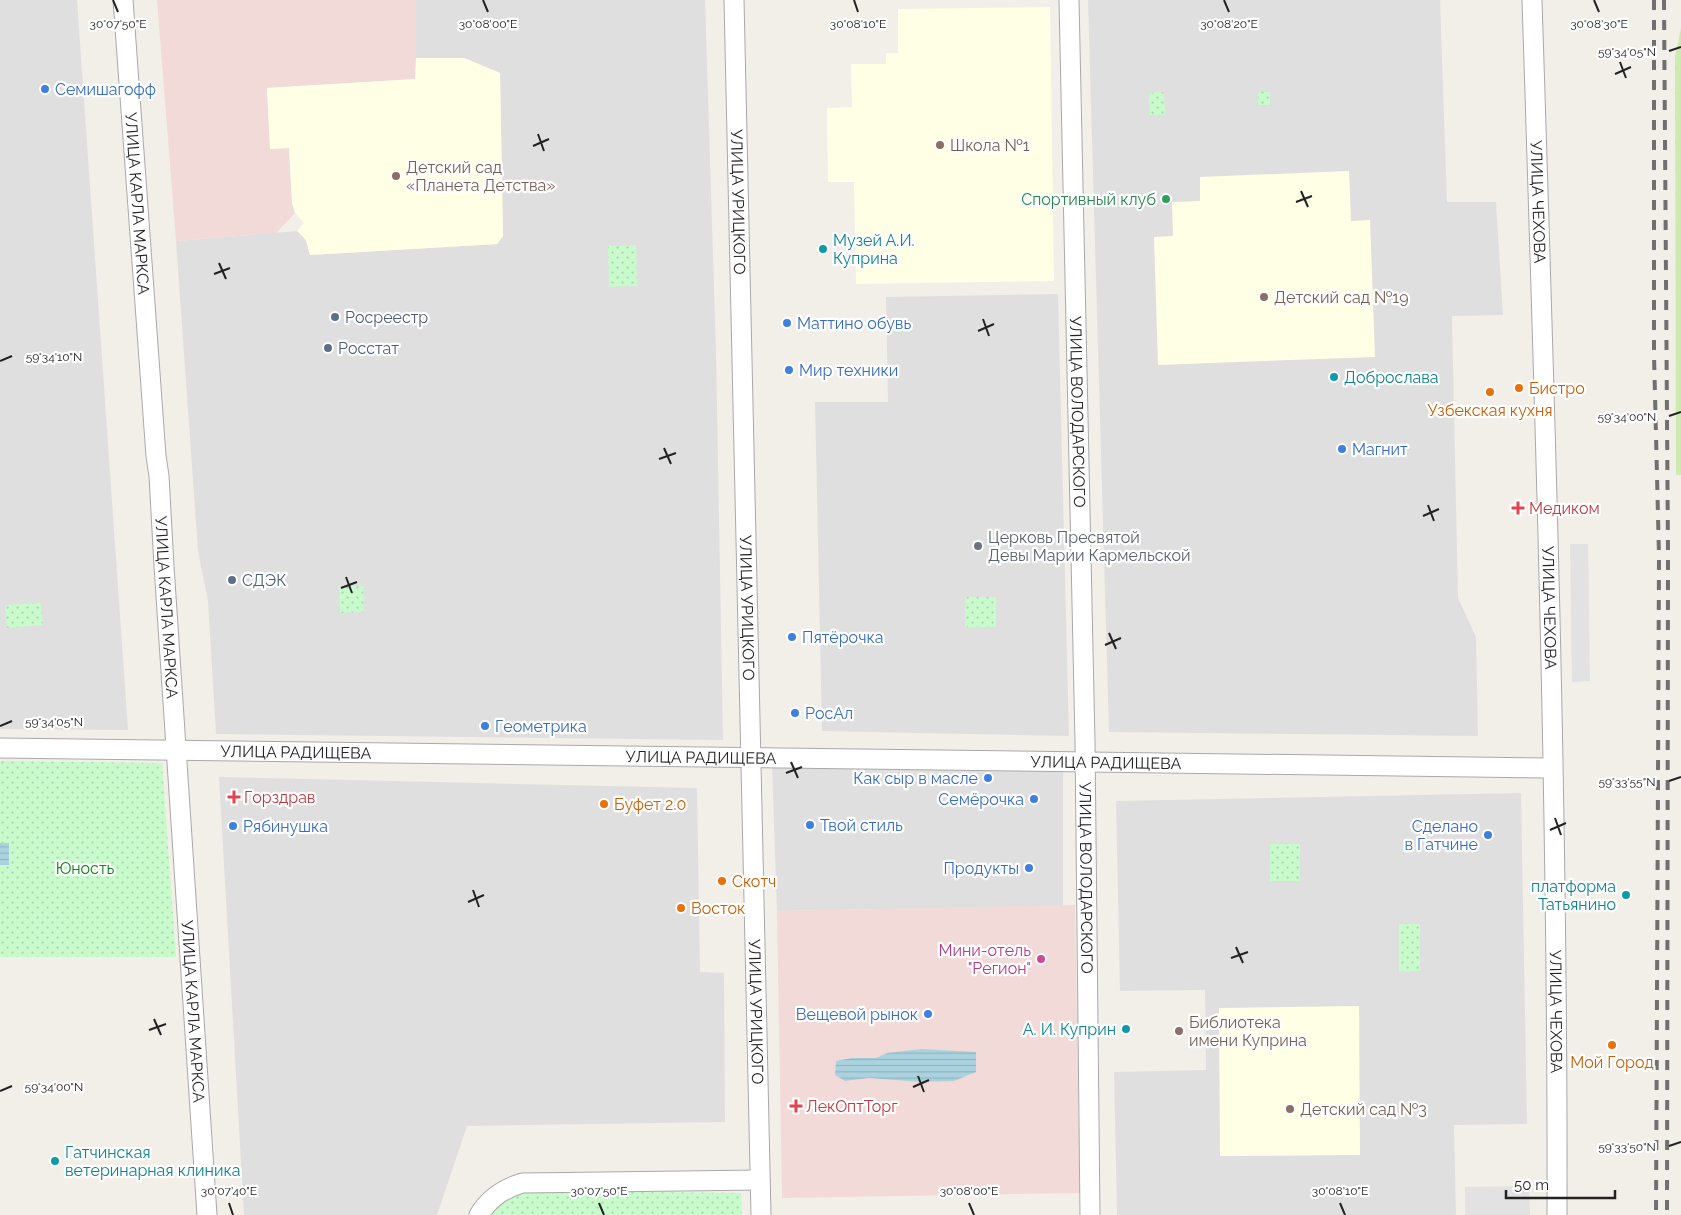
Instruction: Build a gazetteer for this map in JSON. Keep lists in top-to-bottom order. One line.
{"streets":{"street":["УЛИЦА КАРЛА МАРКСА","УЛИЦА УРИЦКОГО","УЛИЦА ЧЕХОВА","УЛИЦА ВОЛОДАРСКОГО","УЛИЦА РАДИЩЕВА"]},"crossings":[["УЛИЦА КАРЛА МАРКСА","УЛИЦА РАДИЩЕВА"],["УЛИЦА УРИЦКОГО","УЛИЦА РАДИЩЕВА"],["УЛИЦА ЧЕХОВА","УЛИЦА РАДИЩЕВА"],["УЛИЦА ВОЛОДАРСКОГО","УЛИЦА РАДИЩЕВА"]],"parks":["Юность"],"places":{"other":["Семишагофф","Школа №1","Детский сад «Планета Детства»","Спортивный клуб","Музей А.И. Куприна","Детский сад №19","Росреестр","Маттино обувь","Росстат","Мир техники","Доброслава","Бистро","Узбекская кухня","Магнит","Церковь Пресвятой Девы Марии Кармельской","СДЭК","Пятёрочка","РосАл","Геометрика","Как сыр в масле","Семёрочка","Буфет 2.0","Твой стиль","Рябинушка","Сделано в Гатчине","Продукты","Скотч","платформа Татьянино","Восток","Мини-отель \"Регион\"","Вещевой рынок","А. И. Куприн","Библиотека имени Куприна","Мой Город","Детский сад №3","Гатчинская ветеринарная клиника"],"health":["Медиком","Горздрав","ЛекОптТорг"]},"scale_bar":"50 m","coordinates":["30°08'30\"E","30°07'50\"E","30°08'00\"E","30°08'10\"E","30°08'20\"E","59°34'05\"N","59°34'10\"N","59°34'00\"N","59°33'55\"N","59°33'50\"N","30°07'40\"E"]}
